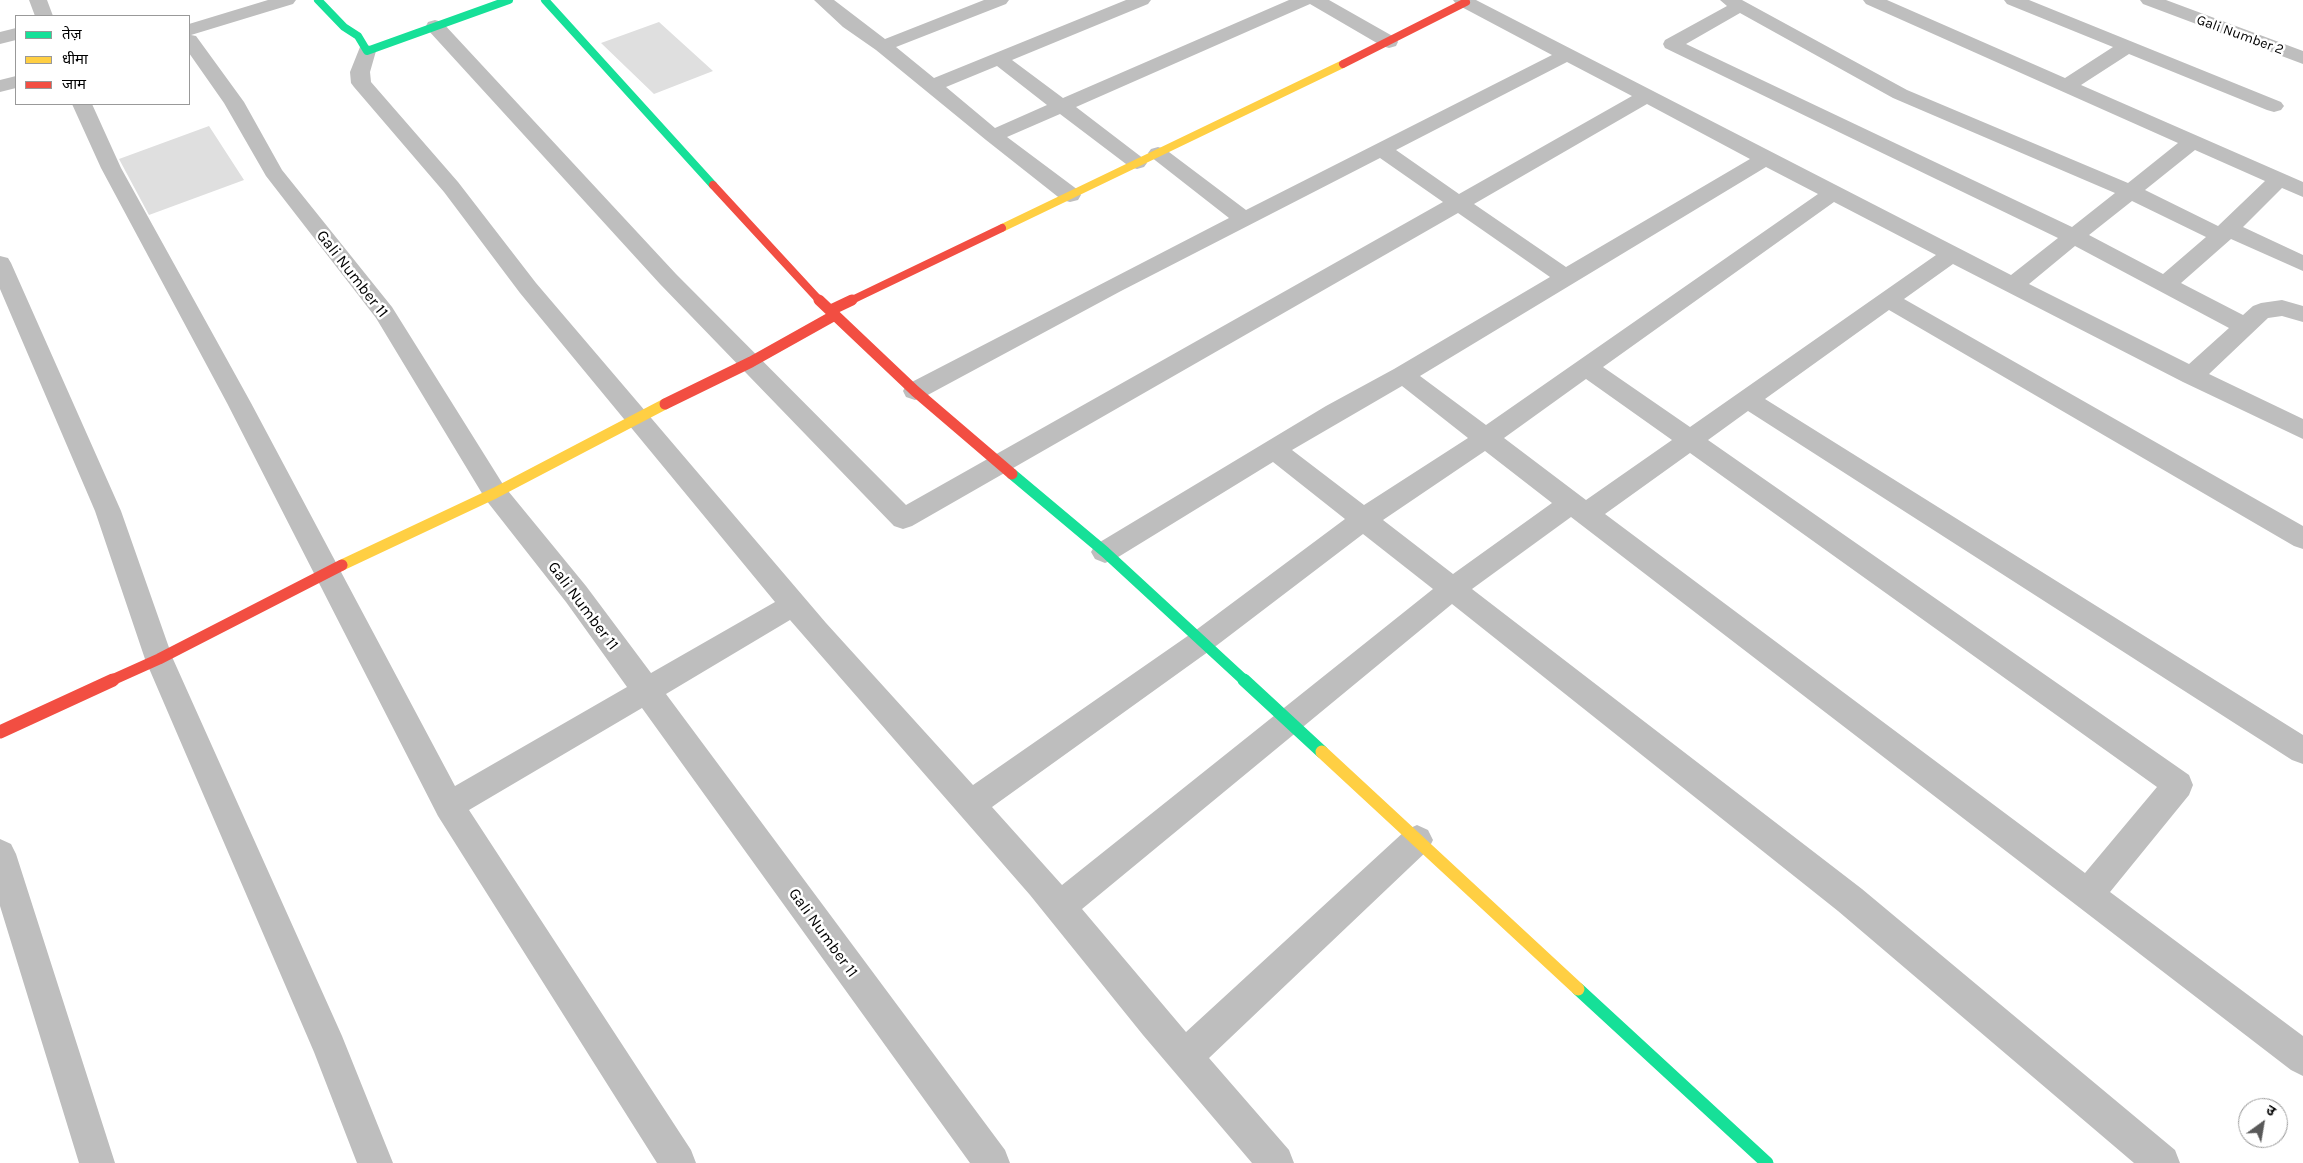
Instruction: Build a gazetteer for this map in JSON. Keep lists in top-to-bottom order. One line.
{"streets":{"street":["Gali Number 2","Gali Number 11"]},"legend":["तेज़","धीमा","जाम"],"north":"top right"}
